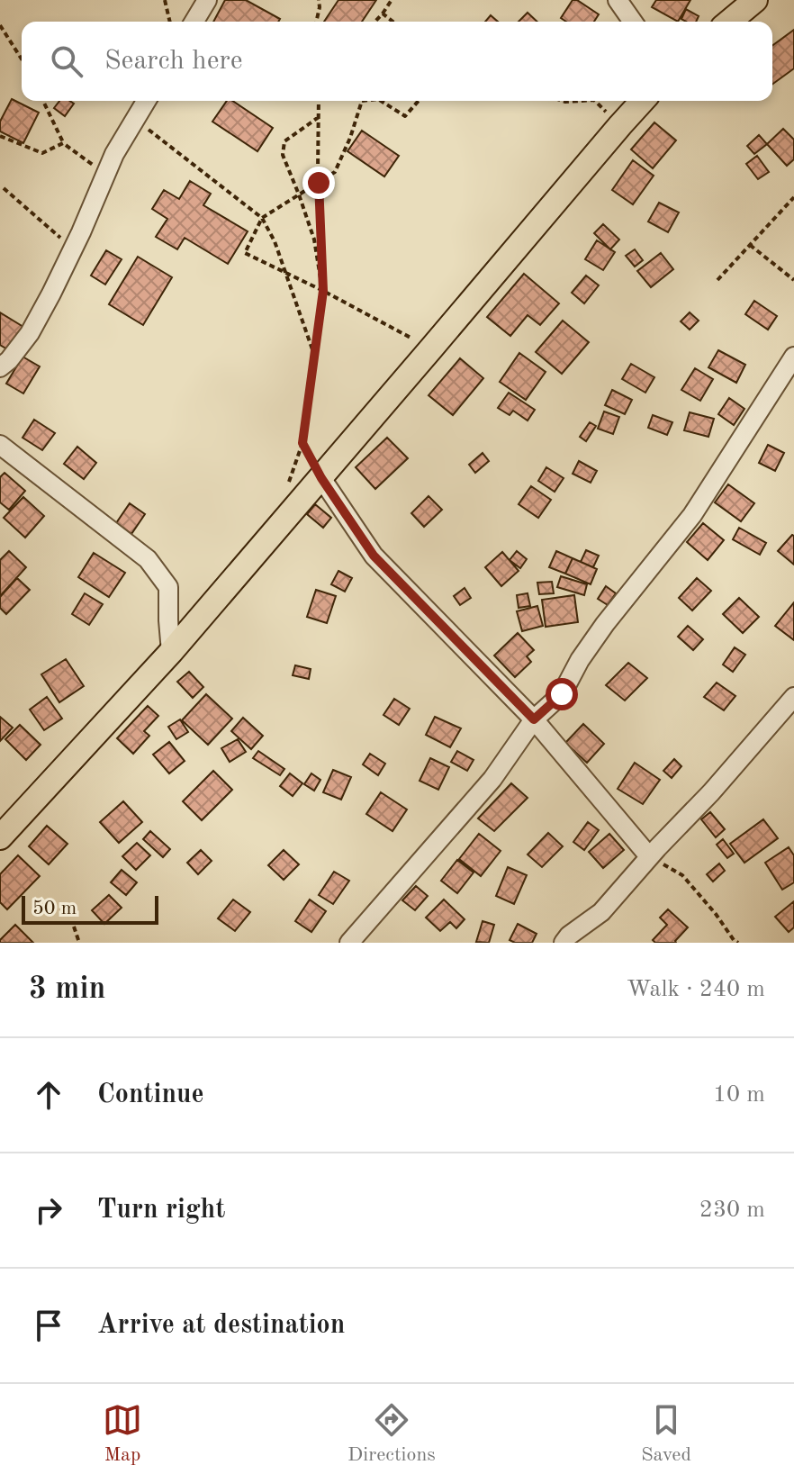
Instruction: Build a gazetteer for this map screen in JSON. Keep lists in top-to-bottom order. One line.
{"scale_bar":"50 m","page":{"search":"Search here","scale":"50 m","heading":["3 min","Walk · 240 m"],"list":[["Continue","10 m"],["Turn right","230 m"],"Arrive at destination"],"nav":["Map","Directions","Saved"]}}
